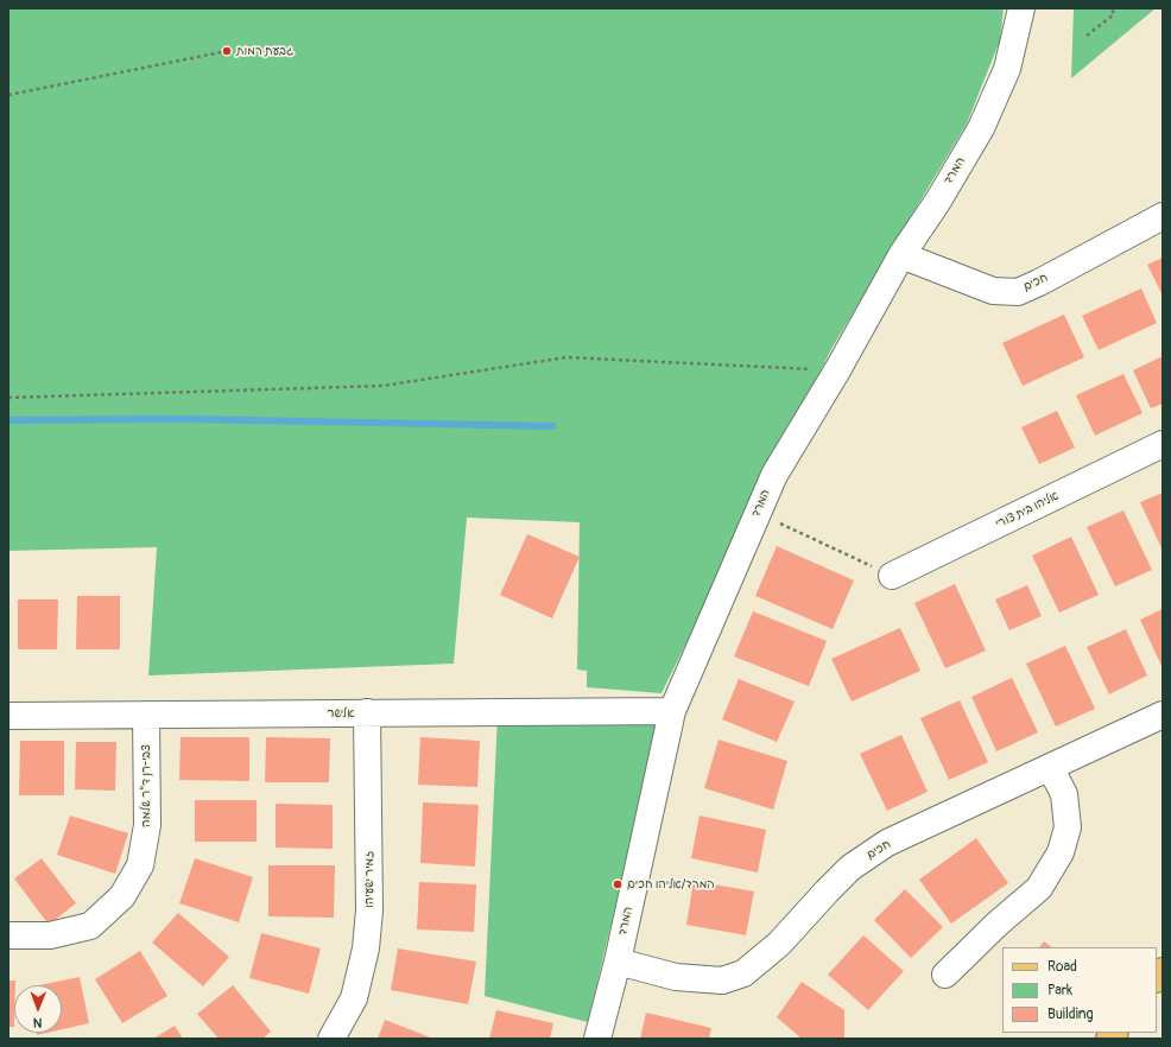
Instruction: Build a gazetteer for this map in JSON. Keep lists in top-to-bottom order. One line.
{"streets":{"street":["המרד","חכים","אליהו בית צורי","אלישר","צבי-רן ד\"ר שלמה","זמיר ישעיהו"]},"crossings":[["המרד","חכים"],["המרד","אלישר"],["אלישר","צבי-רן ד\"ר שלמה"],["אלישר","זמיר ישעיהו"]],"places":["גבעת רמות","המרד/אליהו חכים"],"legend":["Road","Park","Building"],"north":"bottom"}
